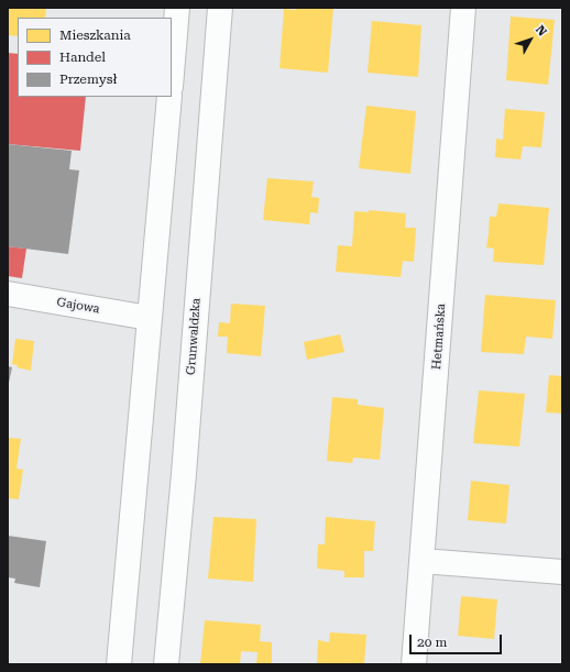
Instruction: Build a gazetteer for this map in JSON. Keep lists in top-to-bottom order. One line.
{"streets":{"main road":["Gajowa","Grunwaldzka","Hetmańska"]},"legend":["Mieszkania","Handel","Przemysł"],"scale_bar":"20 m","north":"top right"}
